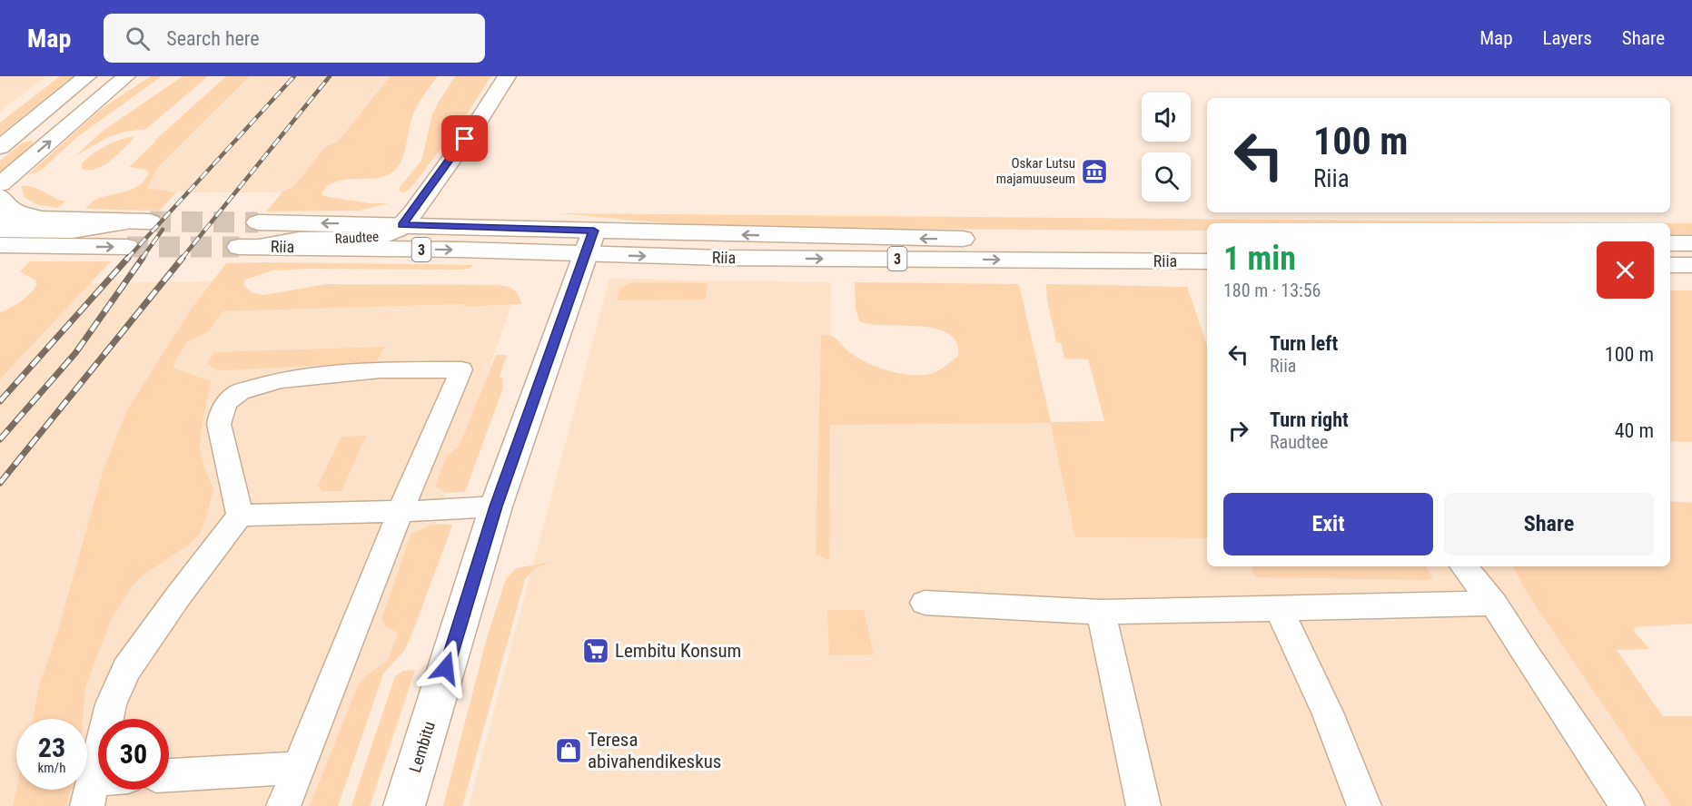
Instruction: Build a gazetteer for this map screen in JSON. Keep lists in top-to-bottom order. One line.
{"streets":{"main road":["Raudtee","Riia","3","Lembitu"]},"crossings":[["Raudtee","Riia"],["Riia","Lembitu"]],"places":{"museum":["Oskar Lutsu majamuuseum"],"supermarket":["Lembitu Konsum"],"shop":["Teresa abivahendikeskus"]},"page":{"header":"Map","search":"Search here","nav":["Map","Layers","Share"],"turn":["100 m","Riia"],"heading":["1 min","180 m · 13:56"],"list":[{"name":"Turn left","note":"Riia","value":"100 m"},{"name":"Turn right","note":"Raudtee","value":"40 m"}],"buttons":["Exit","Share"],"speed":"23 km/h","limit":"30"}}
